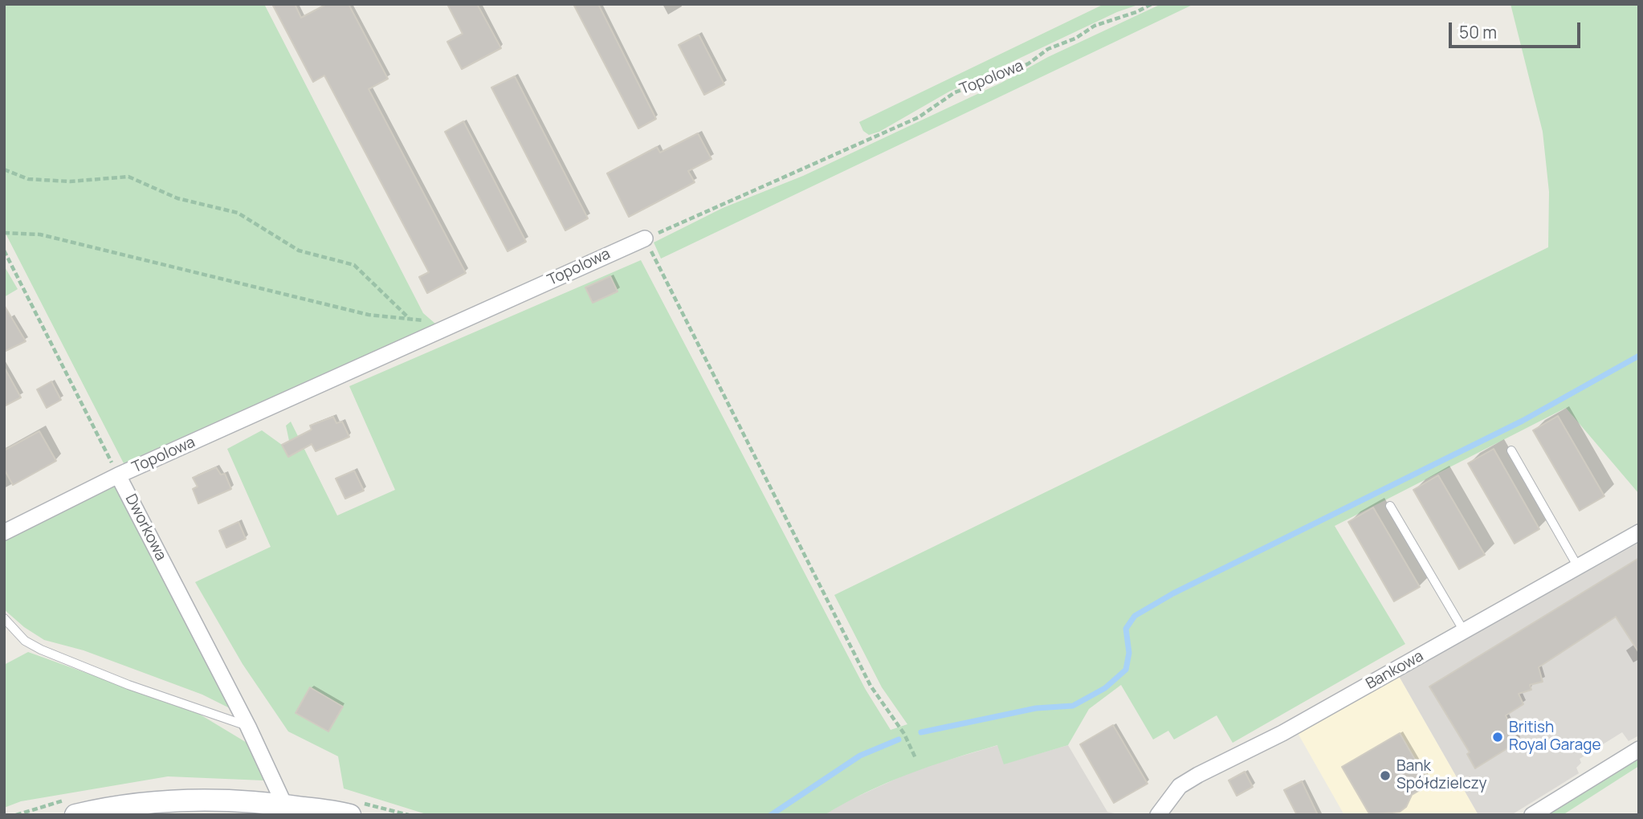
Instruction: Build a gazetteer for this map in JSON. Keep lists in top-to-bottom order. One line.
{"streets":{"street":["Topolowa","Dworkowa","Bankowa"]},"crossings":[["Topolowa","Dworkowa"]],"places":["British Royal Garage","Bank Spółdzielczy"],"scale_bar":"50 m"}
